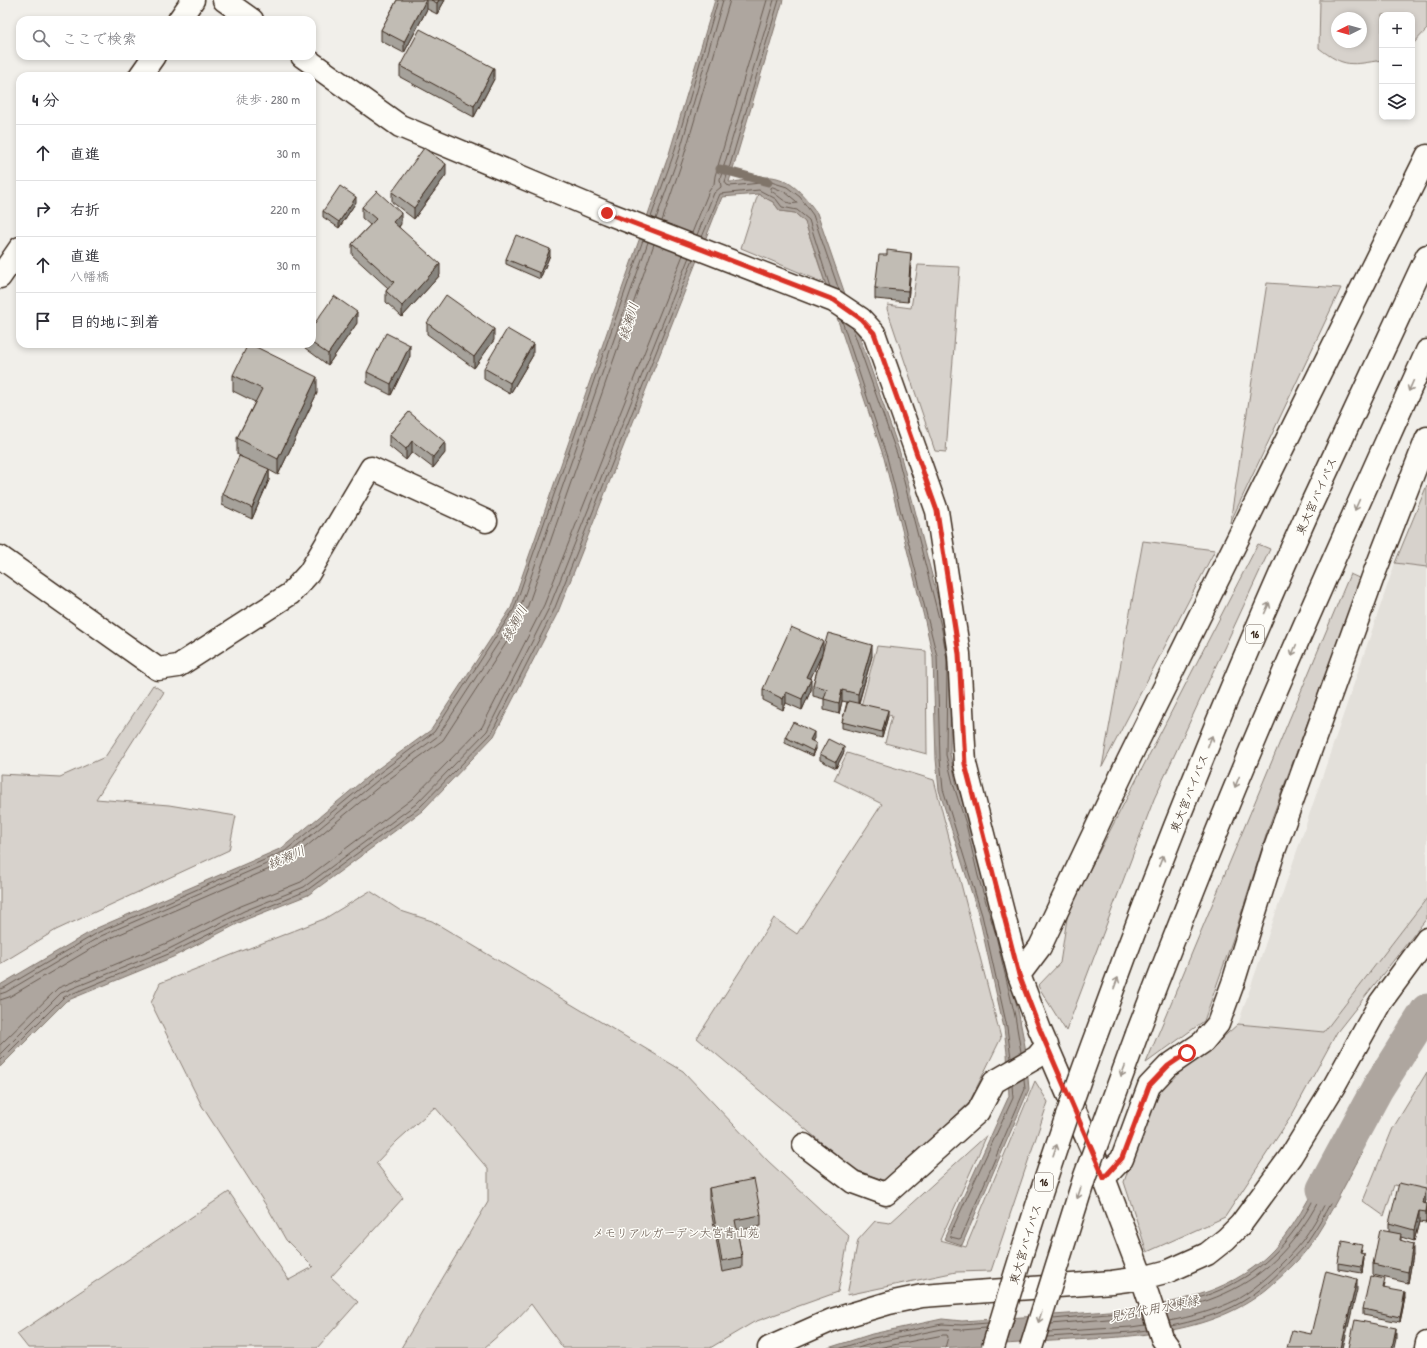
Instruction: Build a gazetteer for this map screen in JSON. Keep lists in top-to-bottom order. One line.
{"streets":{"main road":["東大宮バイパス","16"]},"water":["綾瀬川","見沼代用水東縁"],"parks":["メモリアルガーデン大宮青山苑"],"north":"left","page":{"map_buttons":["+","−"],"search":"ここで検索","heading":["4 分","徒歩 · 280 m"],"list":[["直進","30 m"],["右折","220 m"],["直進","八幡橋","30 m"],"目的地に到着"]}}
